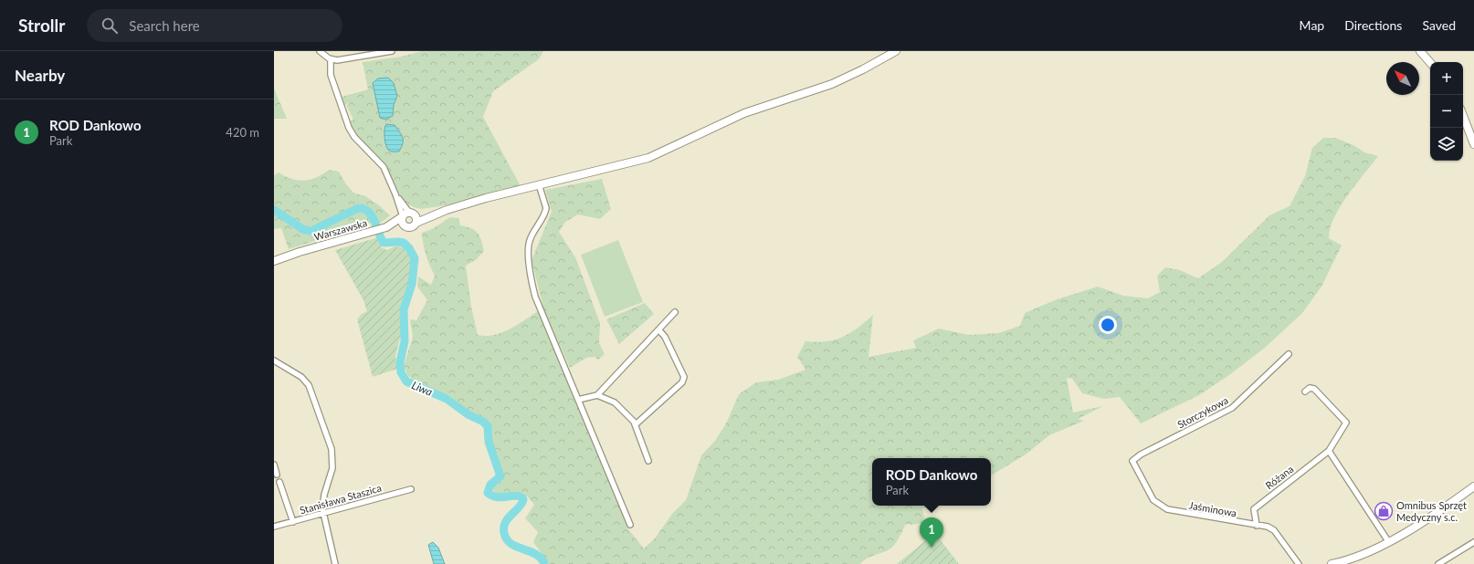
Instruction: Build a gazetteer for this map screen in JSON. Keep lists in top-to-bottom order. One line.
{"streets":{"main road":["Warszawska"],"street":["Storczykowa","Różana","Stanisława Staszica","Jaśminowa"]},"crossings":[["Storczykowa","Jaśminowa"],["Różana","Jaśminowa"]],"water":["Liwa"],"places":{"shop":["Omnibus Sprzęt Medyczny s.c."]},"north":"top left","page":{"header":"Strollr","search":"Search here","nav":["Map","Directions","Saved"],"heading":"Nearby","map_buttons":["+","−"],"list":[{"mark":"1","name":"ROD Dankowo","note":"Park","value":"420 m"}],"popup":["ROD Dankowo","Park"],"pins":"1"}}
